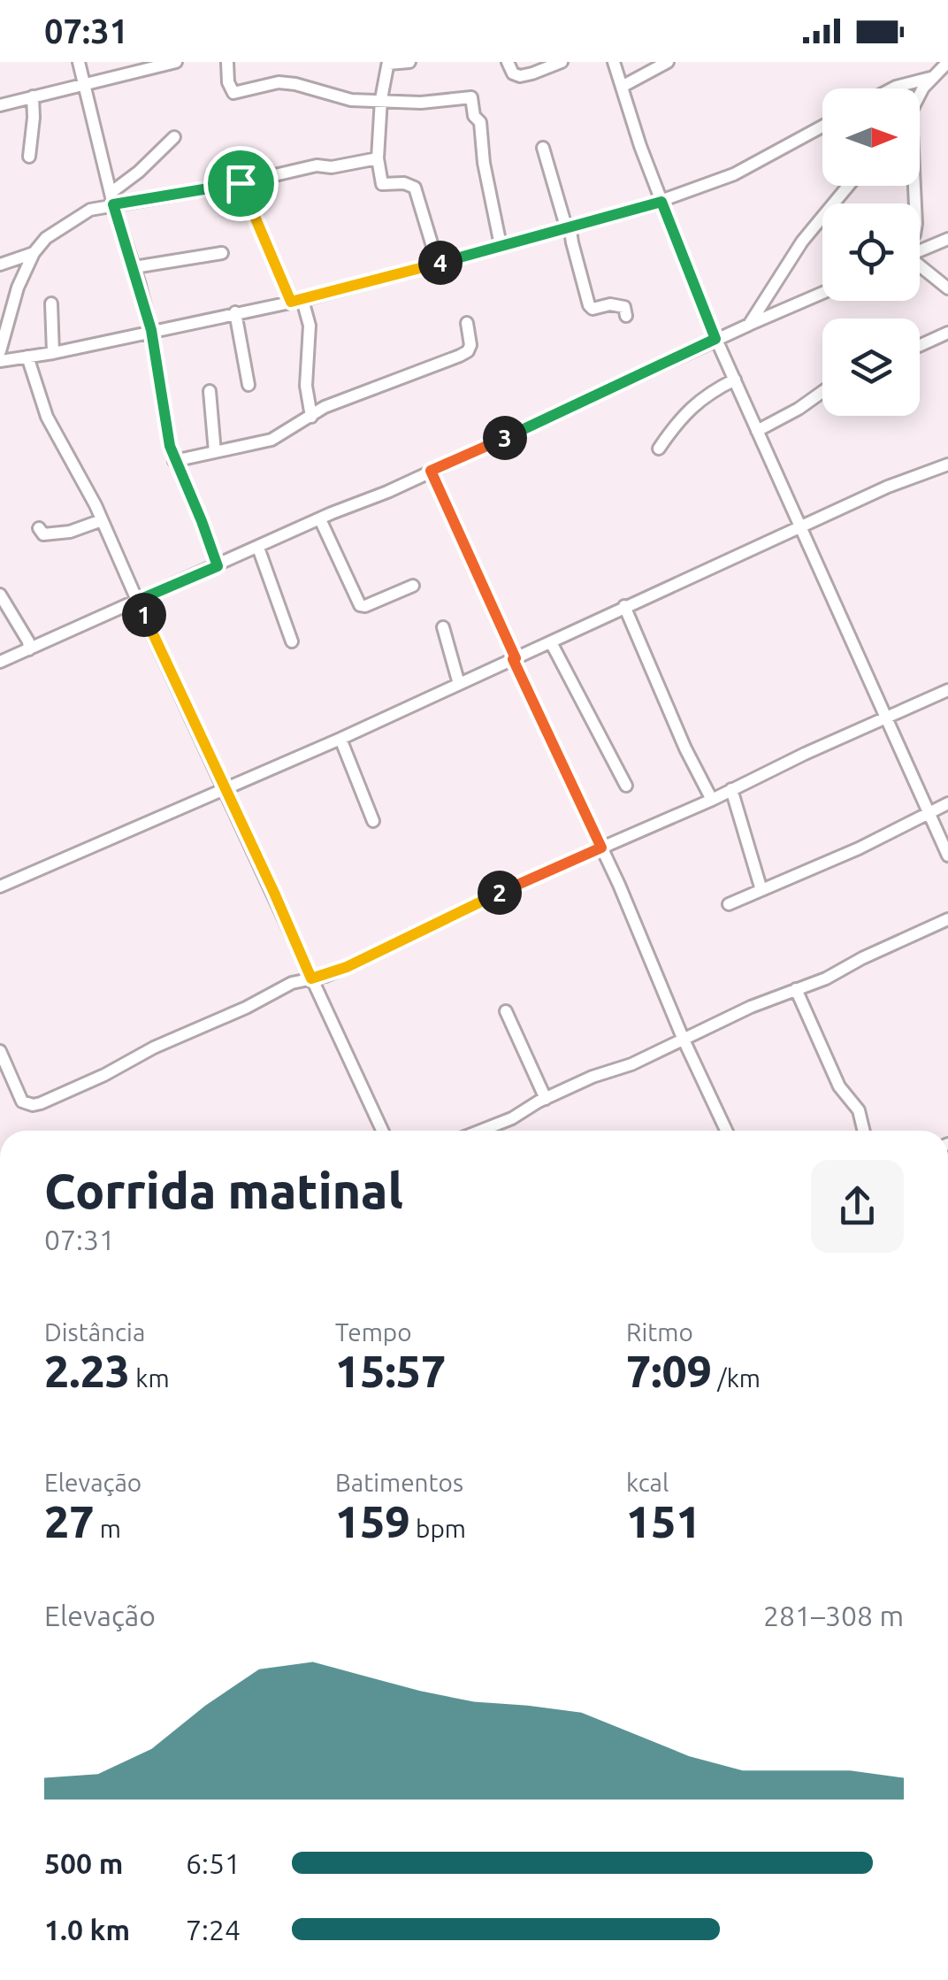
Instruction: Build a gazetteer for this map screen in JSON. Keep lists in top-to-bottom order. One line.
{"north":"right","page":{"status":"07:31","pins":["4","3","1","2"],"heading":["Corrida matinal","07:31"],"stats":[["Distância","2.23 km"],["Tempo","15:57"],["Ritmo","7:09 /km"],["Elevação","27 m"],["Batimentos","159 bpm"],["kcal","151"]],"chart":["Elevação","281–308 m"],"list":[{"name":"500 m","note":"6:51"},{"name":"1.0 km","note":"7:24"}]}}
